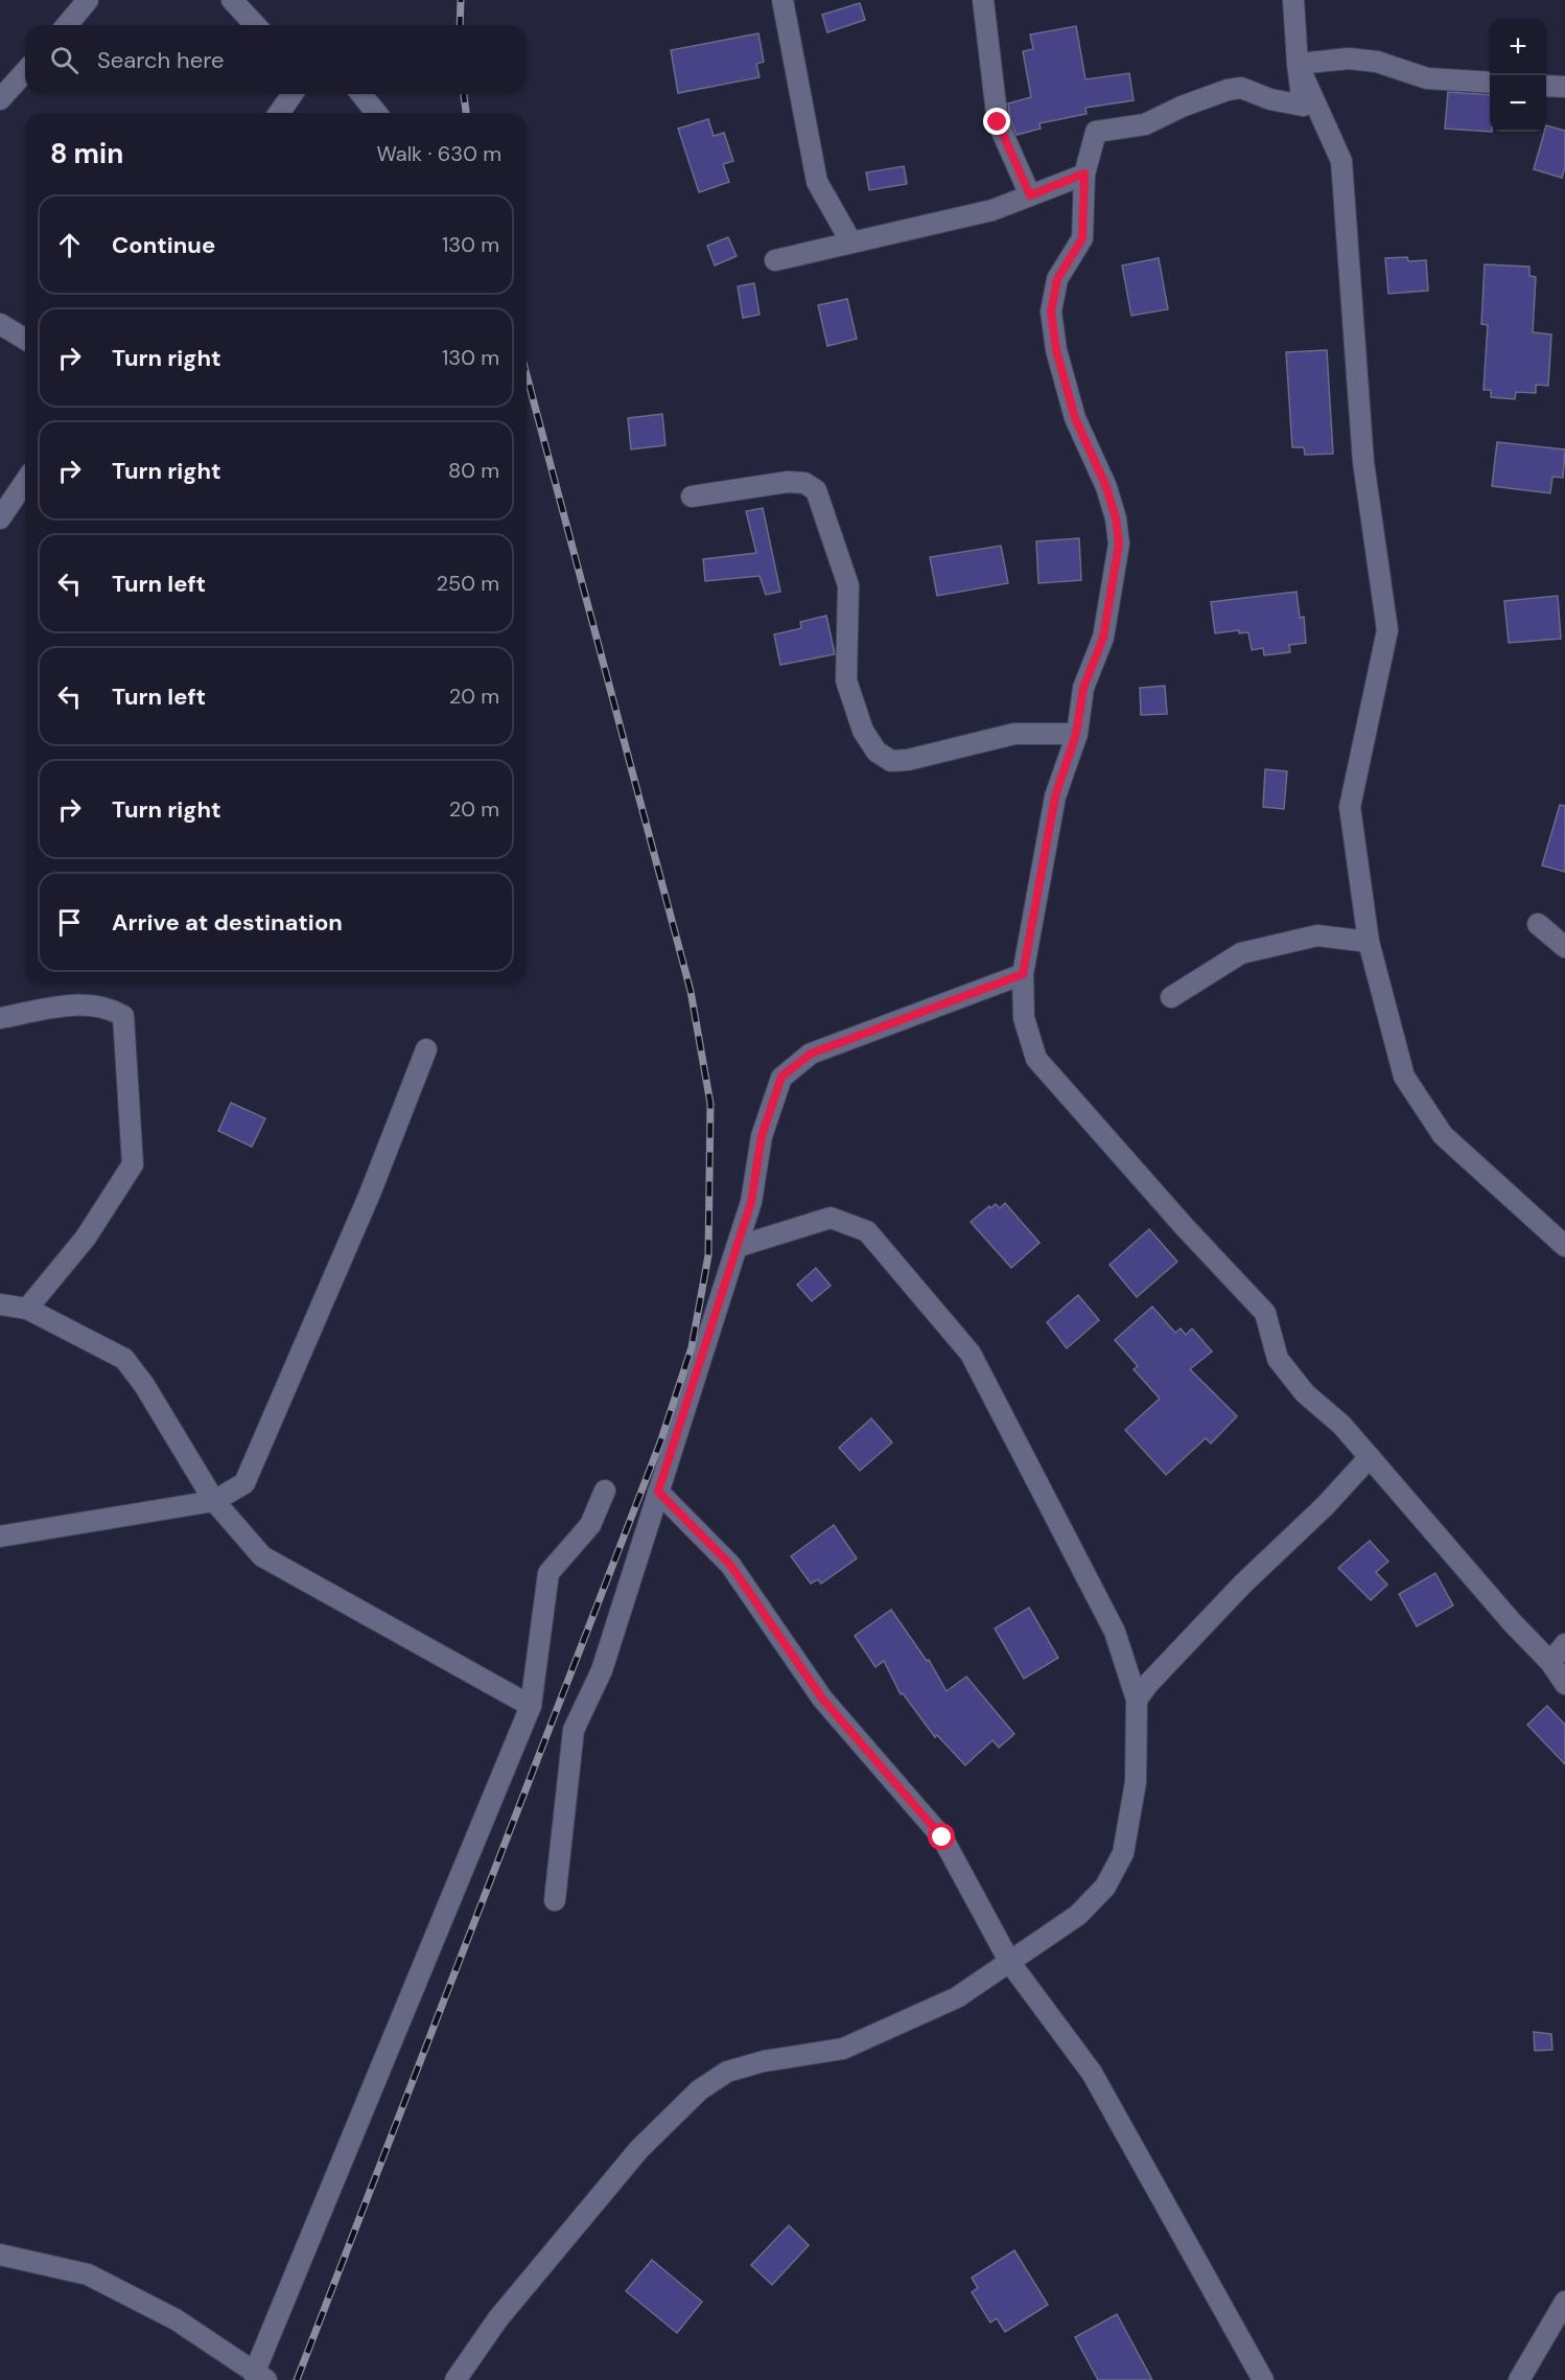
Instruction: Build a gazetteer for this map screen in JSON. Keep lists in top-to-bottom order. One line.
{"page":{"map_buttons":["+","−"],"search":"Search here","heading":["8 min","Walk · 630 m"],"list":[["Continue","130 m"],["Turn right","130 m"],["Turn right","80 m"],["Turn left","250 m"],["Turn left","20 m"],["Turn right","20 m"],"Arrive at destination"]}}
